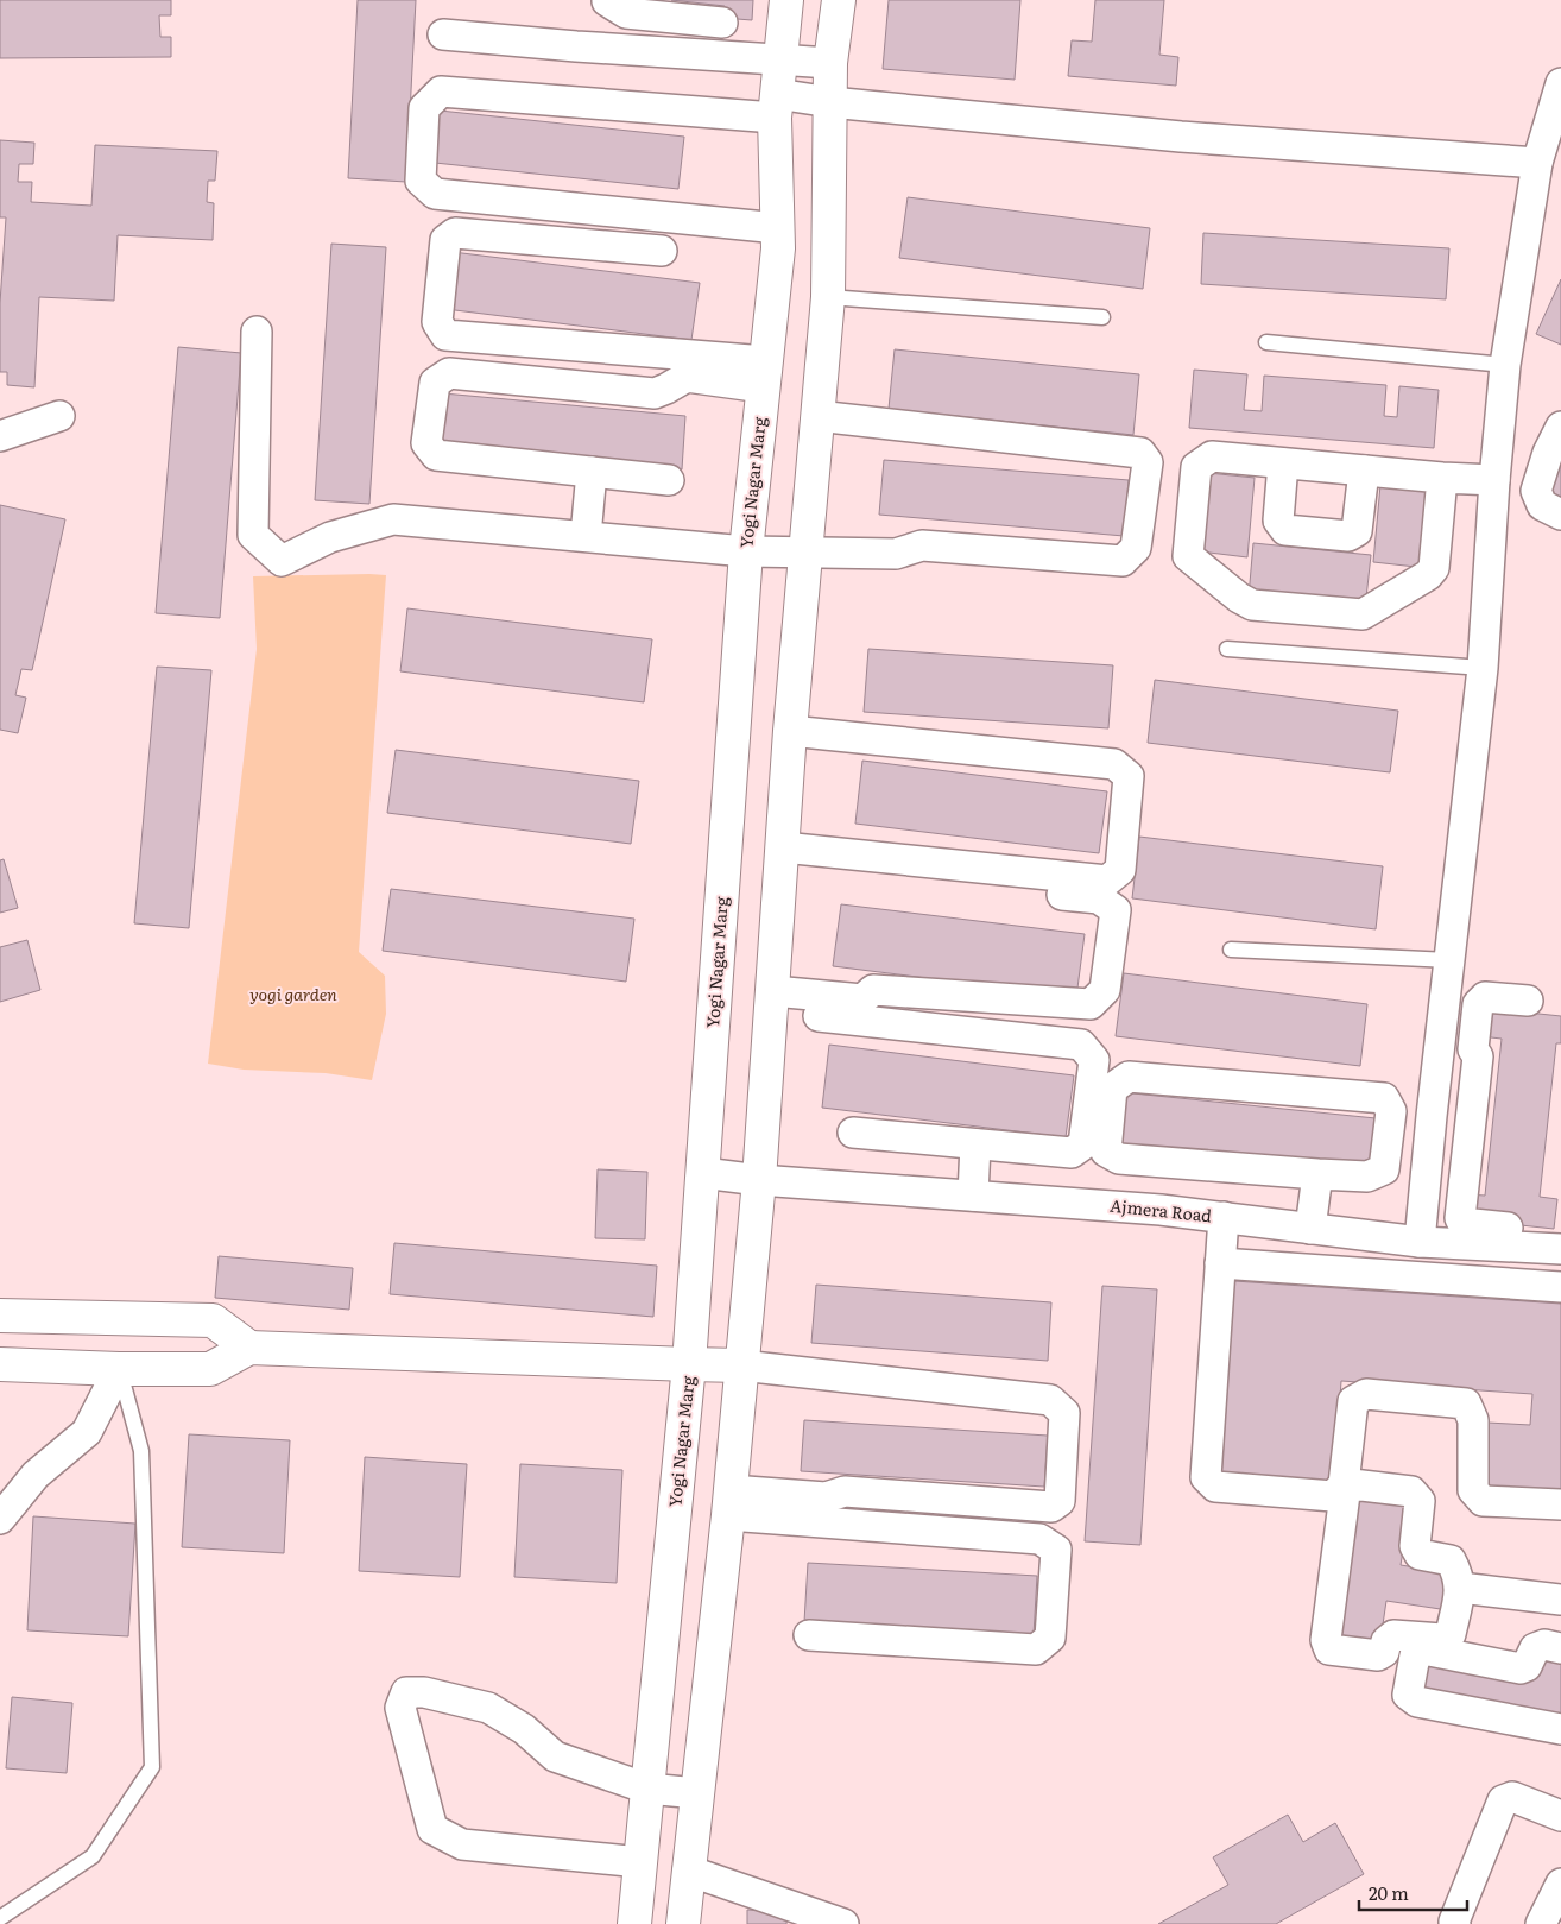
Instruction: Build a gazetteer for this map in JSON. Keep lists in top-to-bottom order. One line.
{"streets":{"street":["Yogi Nagar Marg","Ajmera Road"]},"crossings":[["Yogi Nagar Marg","Ajmera Road"]],"parks":["yogi garden"],"scale_bar":"20 m"}
